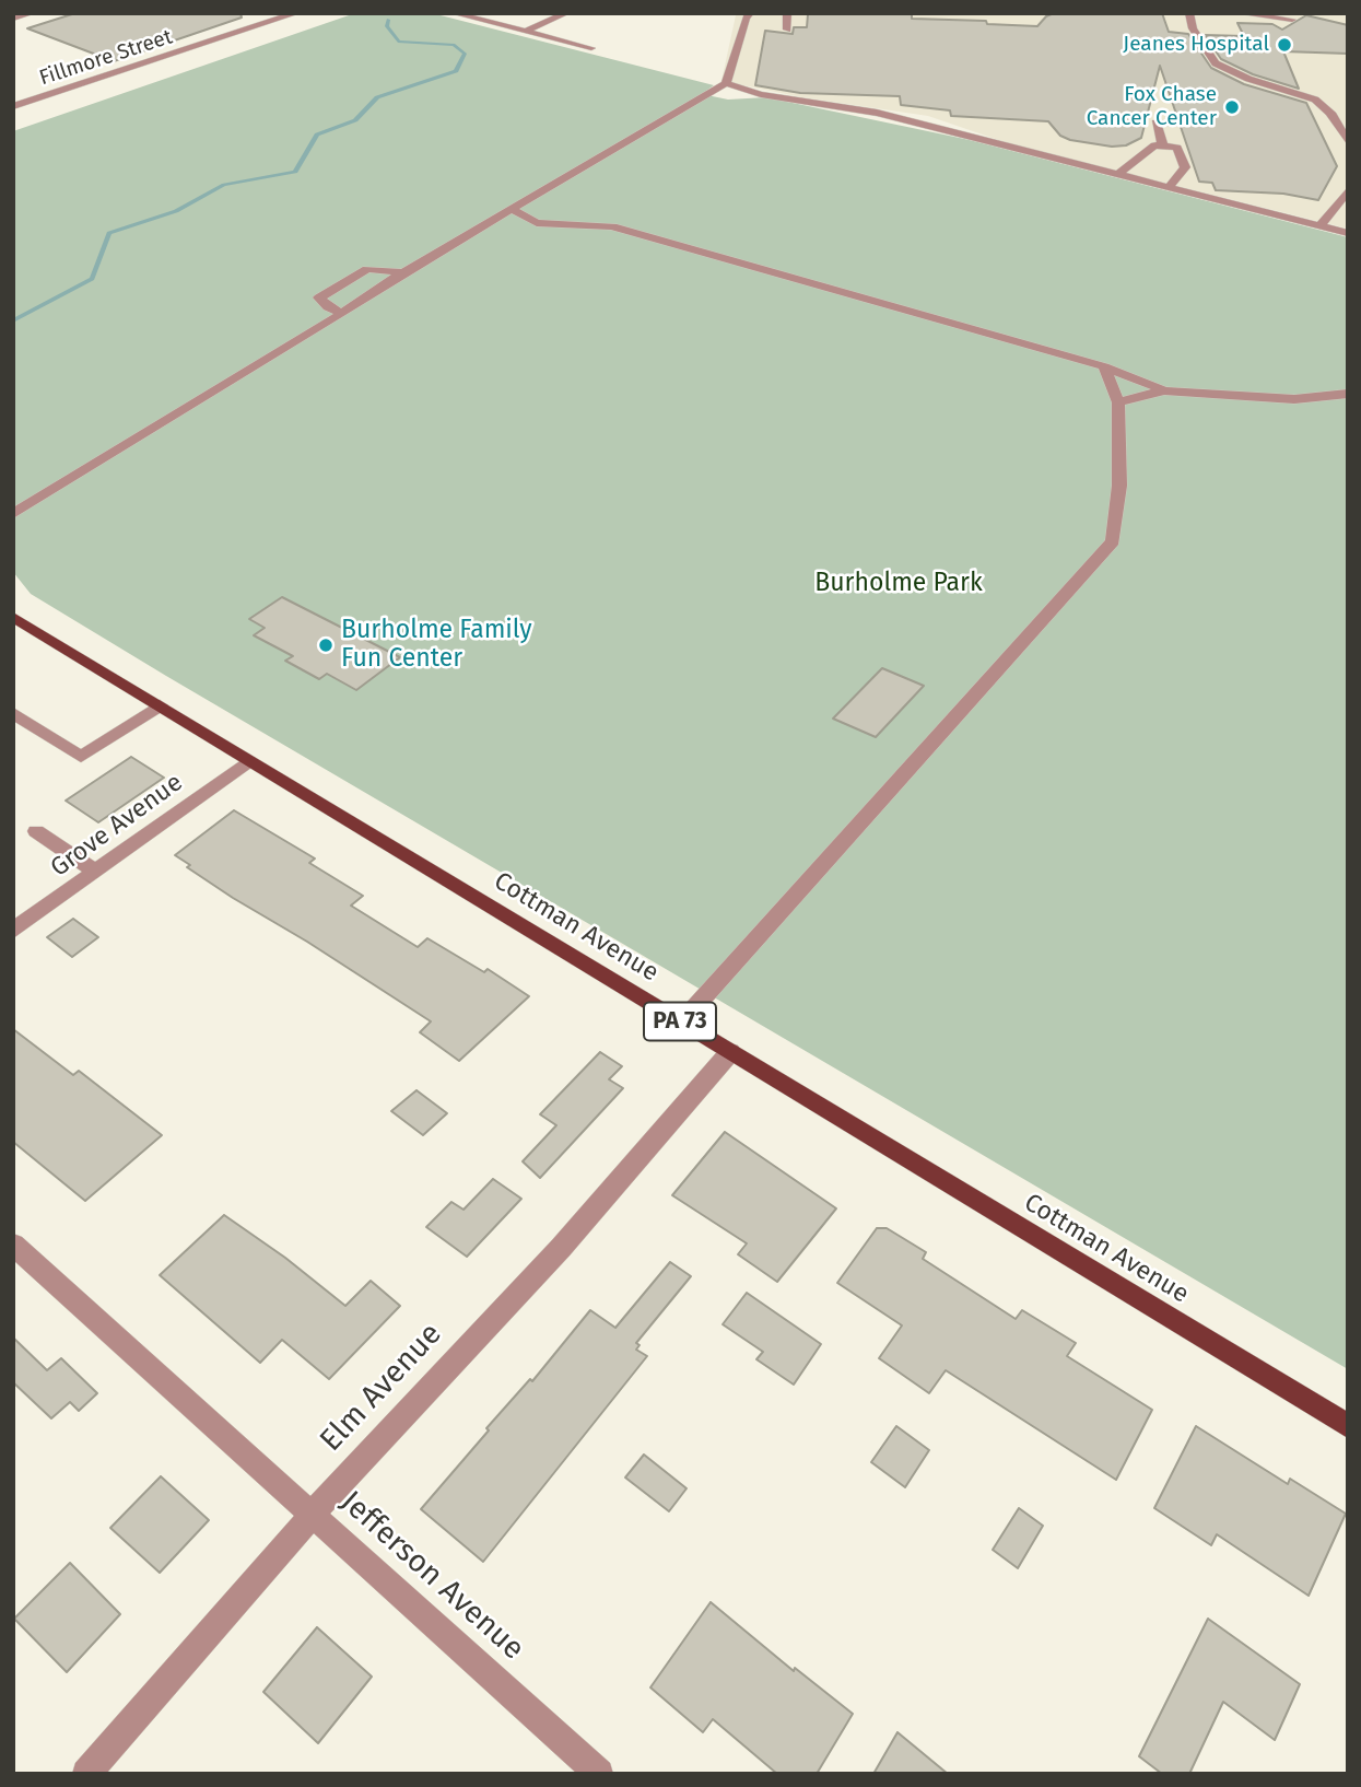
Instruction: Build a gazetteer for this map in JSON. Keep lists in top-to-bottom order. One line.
{"streets":{"main road":["Cottman Avenue","PA 73"],"street":["Fillmore Street","Grove Avenue","Elm Avenue","Jefferson Avenue"]},"crossings":[["Grove Avenue","Cottman Avenue"],["Cottman Avenue","Elm Avenue"],["Elm Avenue","Jefferson Avenue"]],"parks":["Burholme Park"],"places":["Jeanes Hospital","Fox Chase Cancer Center","Burholme Family Fun Center"]}
